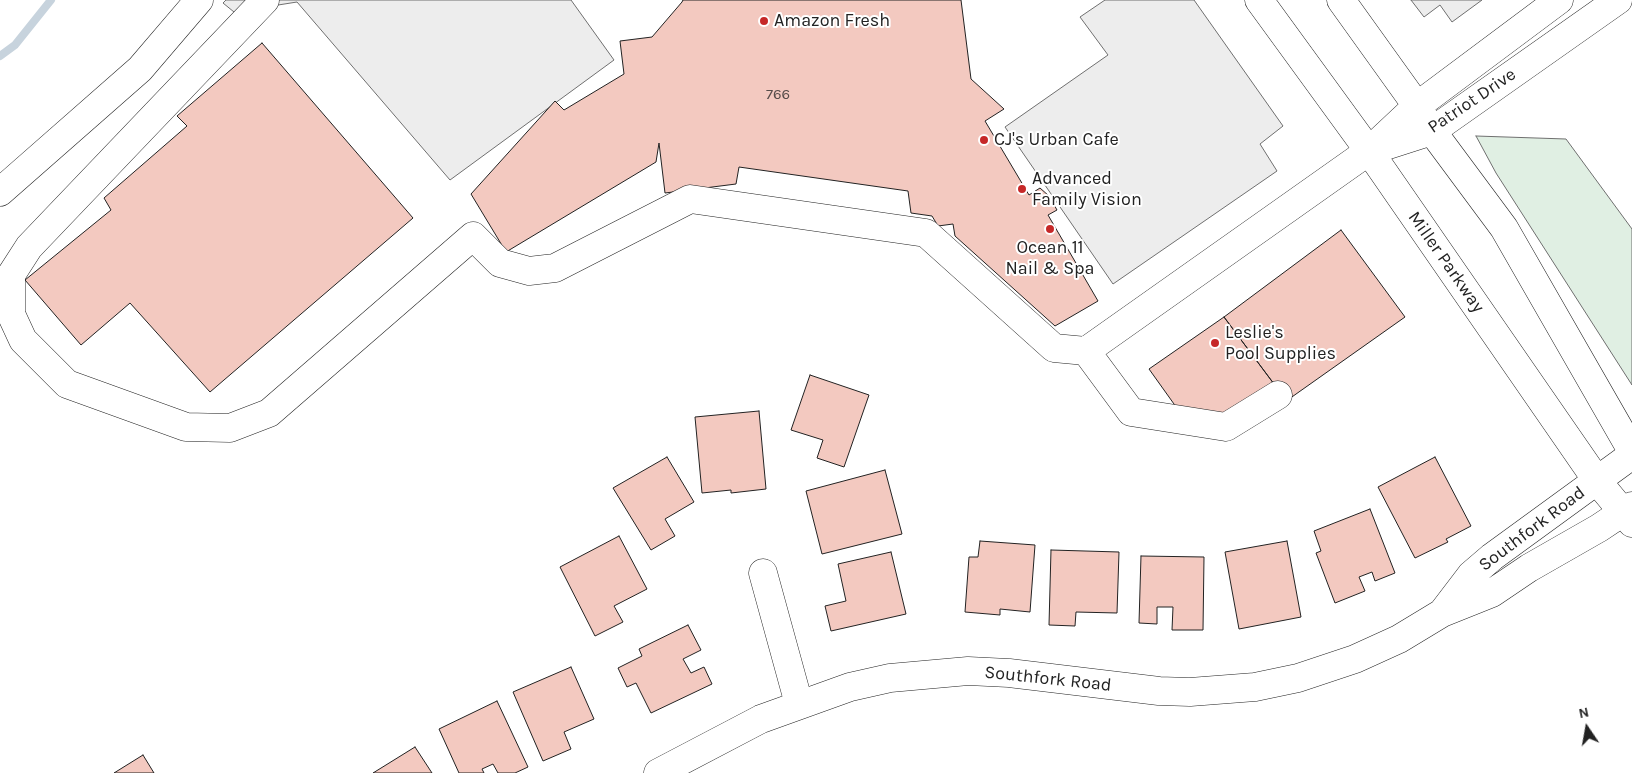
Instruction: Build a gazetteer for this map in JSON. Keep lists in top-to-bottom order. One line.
{"streets":{"street":["Patriot Drive","Miller Parkway","Southfork Road"]},"crossings":[["Patriot Drive","Miller Parkway"],["Miller Parkway","Southfork Road"]],"places":["Amazon Fresh","CJ's Urban Cafe","Advanced Family Vision","Ocean 11 Nail & Spa","Leslie's Pool Supplies"],"house_numbers":["766"],"north":"top"}
